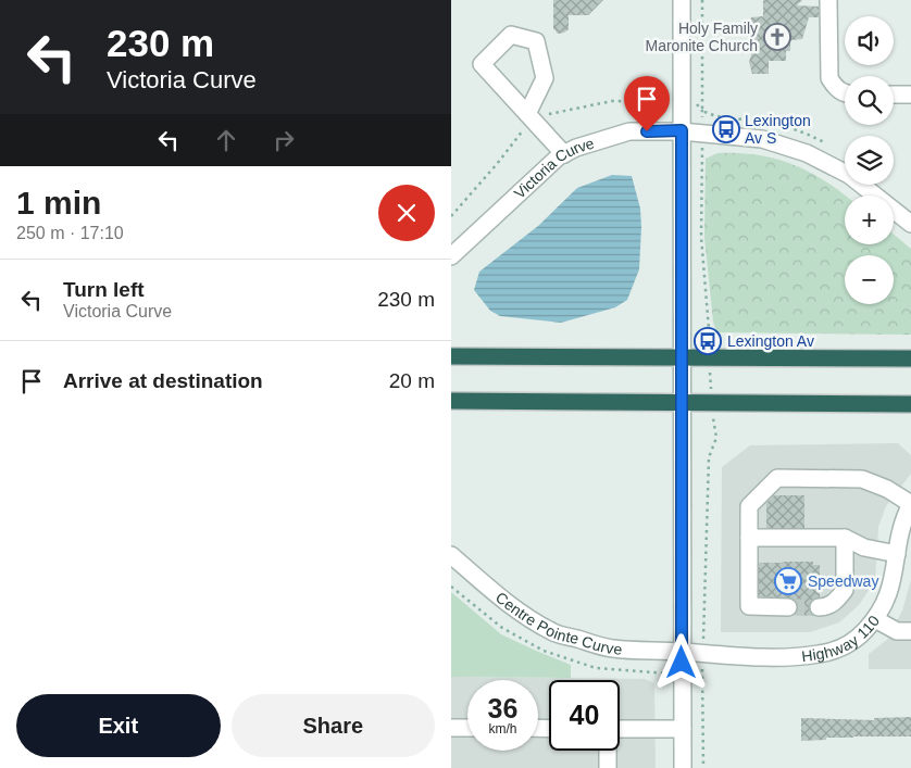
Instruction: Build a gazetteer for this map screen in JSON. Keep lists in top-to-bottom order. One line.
{"streets":{"street":["Victoria Curve","Centre Pointe Curve","Highway 110"]},"crossings":[["Centre Pointe Curve","Highway 110"]],"places":{"church":["Holy Family Maronite Church"],"bus stop":["Lexington Av S","Lexington Av"],"supermarket":["Speedway"]},"page":{"turn":["230 m","Victoria Curve"],"map_buttons":["+","−"],"heading":["1 min","250 m · 17:10"],"list":[{"name":"Turn left","note":"Victoria Curve","value":"230 m"},{"name":"Arrive at destination","value":"20 m"}],"speed":"36 km/h","limit":"40","buttons":["Exit","Share"]}}
